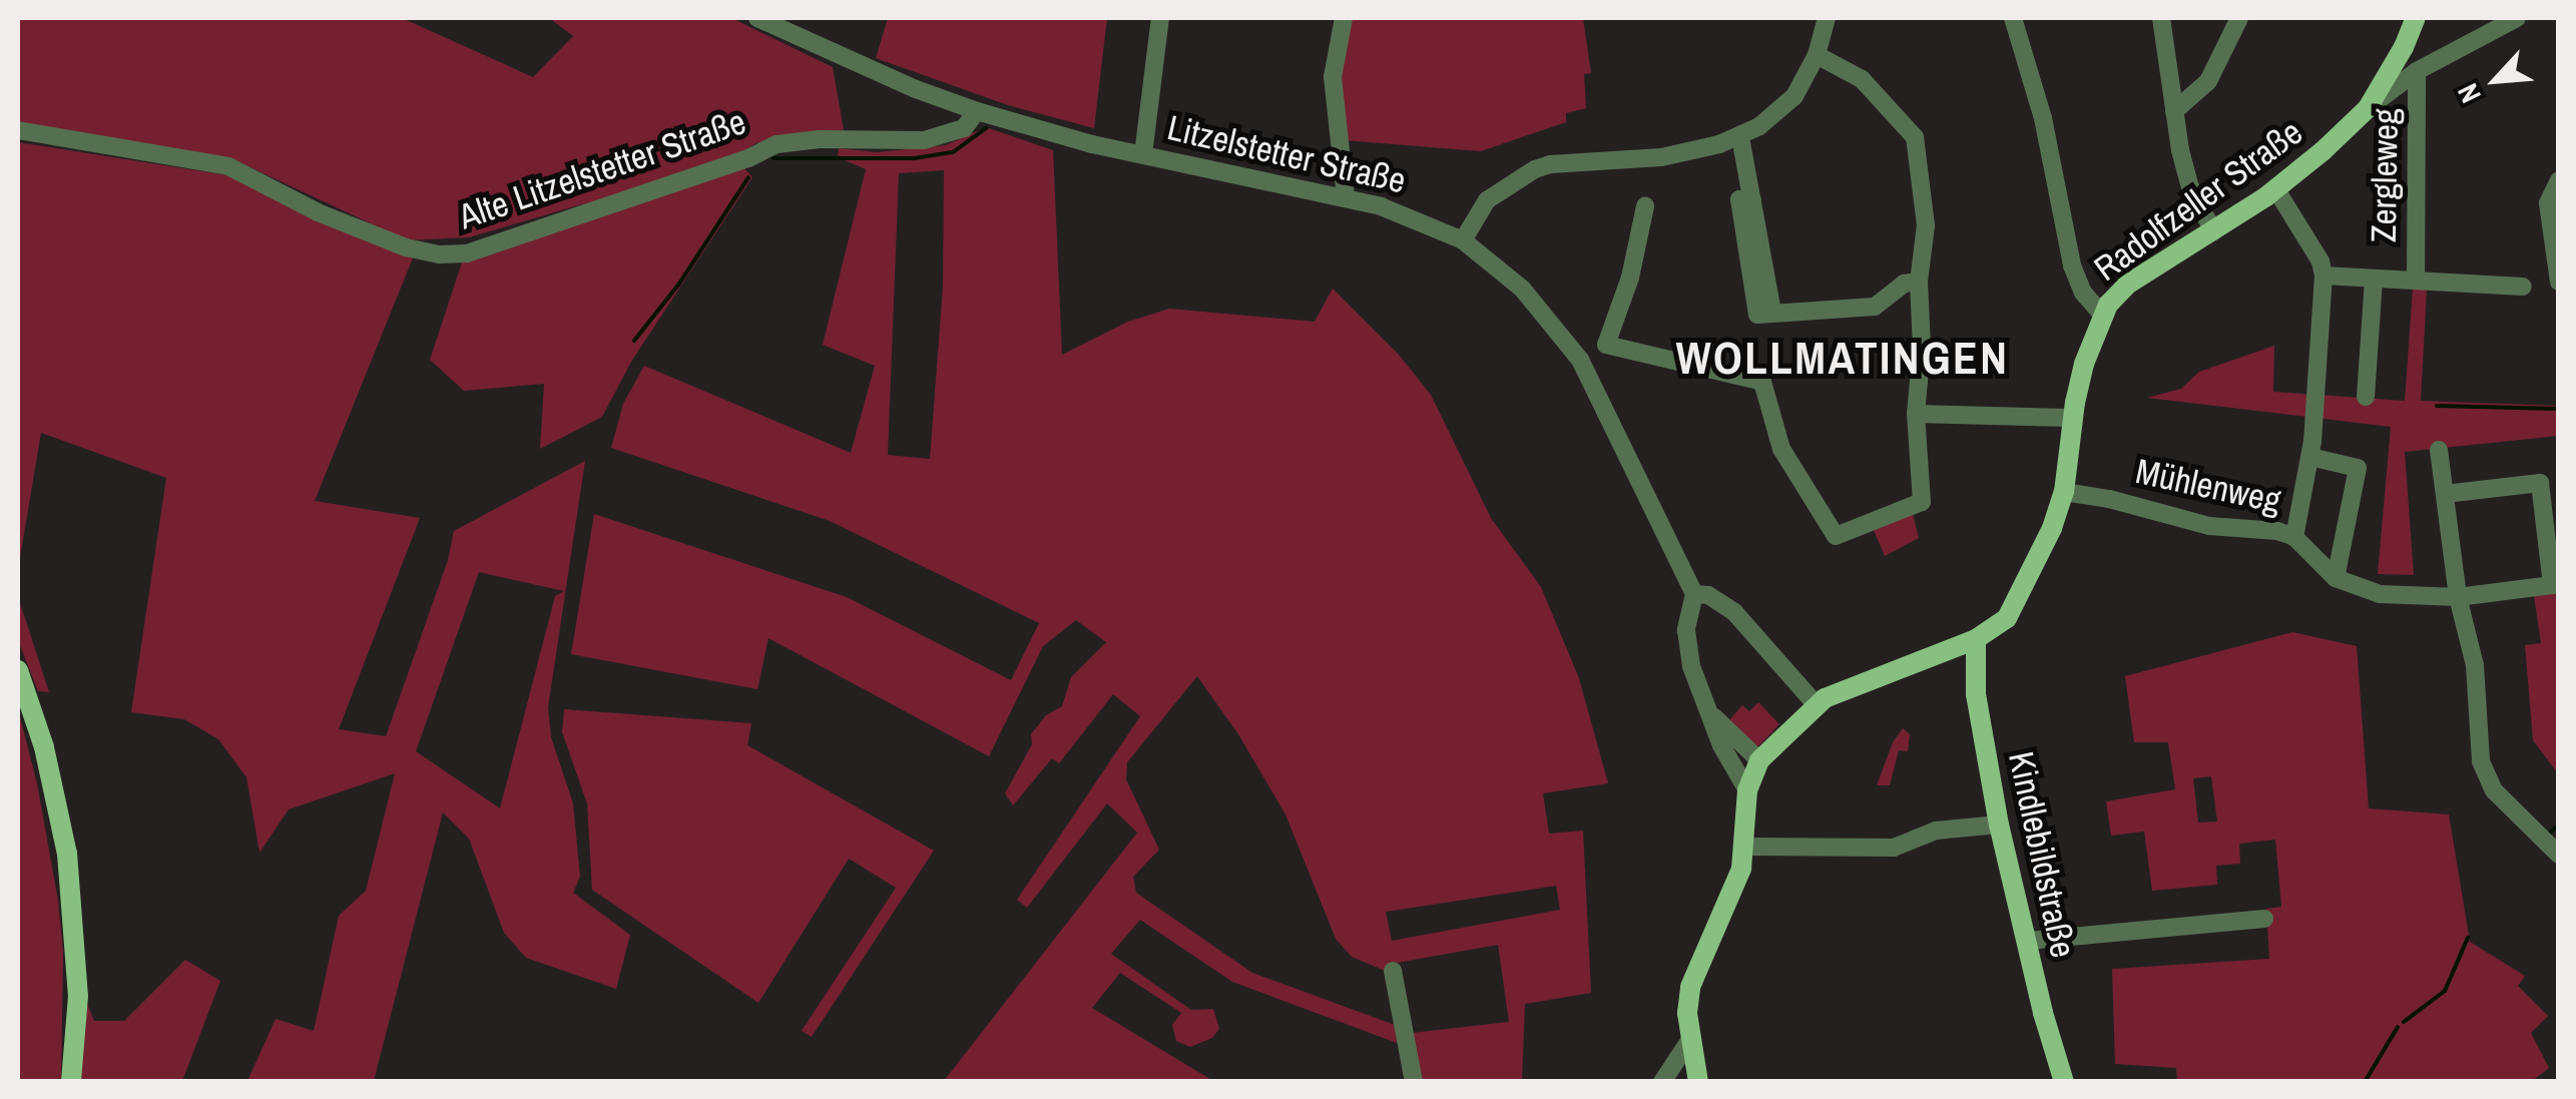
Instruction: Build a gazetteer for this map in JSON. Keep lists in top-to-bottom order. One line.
{"streets":{"main road":["Radolfzeller Straße","Kindlebildstraße"],"street":["Litzelstetter Straße","Alte Litzelstetter Straße","Zergleweg","Mühlenweg"]},"crossings":[["Litzelstetter Straße","Alte Litzelstetter Straße"],["Radolfzeller Straße","Mühlenweg"],["Radolfzeller Straße","Kindlebildstraße"]],"districts":["WOLLMATINGEN"],"north":"bottom left"}
